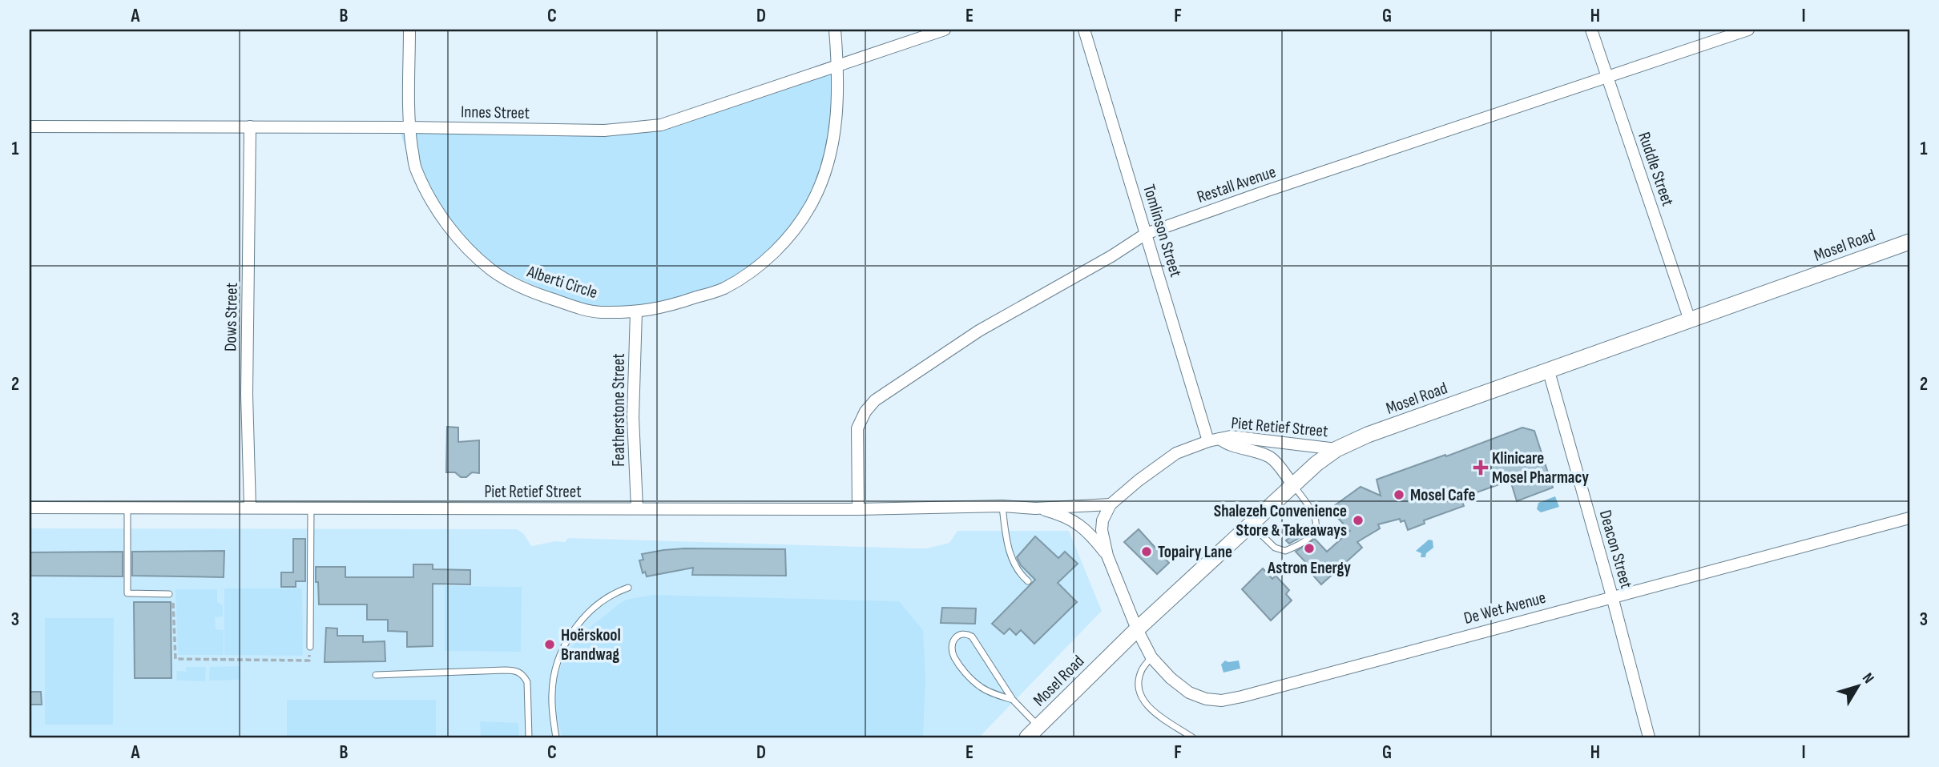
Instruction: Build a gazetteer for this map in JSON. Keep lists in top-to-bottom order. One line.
{"streets":{"street":["Innes Street","Ruddle Street","Restall Avenue","Tomlinson Street","Mosel Road","Alberti Circle","Dows Street","Featherstone Street","Piet Retief Street","Deacon Street","De Wet Avenue"]},"crossings":[["Innes Street","Alberti Circle"],["Innes Street","Dows Street"],["Ruddle Street","Restall Avenue"],["Ruddle Street","Mosel Road"],["Restall Avenue","Tomlinson Street"],["Restall Avenue","Piet Retief Street"],["Tomlinson Street","Piet Retief Street"],["Mosel Road","Piet Retief Street"],["Mosel Road","Deacon Street"],["Mosel Road","De Wet Avenue"],["Alberti Circle","Featherstone Street"],["Dows Street","Piet Retief Street"],["Featherstone Street","Piet Retief Street"],["Piet Retief Street","De Wet Avenue"],["Deacon Street","De Wet Avenue"]],"places":{"health":["Klinicare Mosel Pharmacy"],"other":["Mosel Cafe","Shalezeh Convenience Store & Takeaways","Astron Energy","Topairy Lane","Hoërskool Brandwag"]},"north":"top right","grid":{"columns":["A","B","C","D","E","F","G","H","I"],"rows":["1","2","3"]}}
